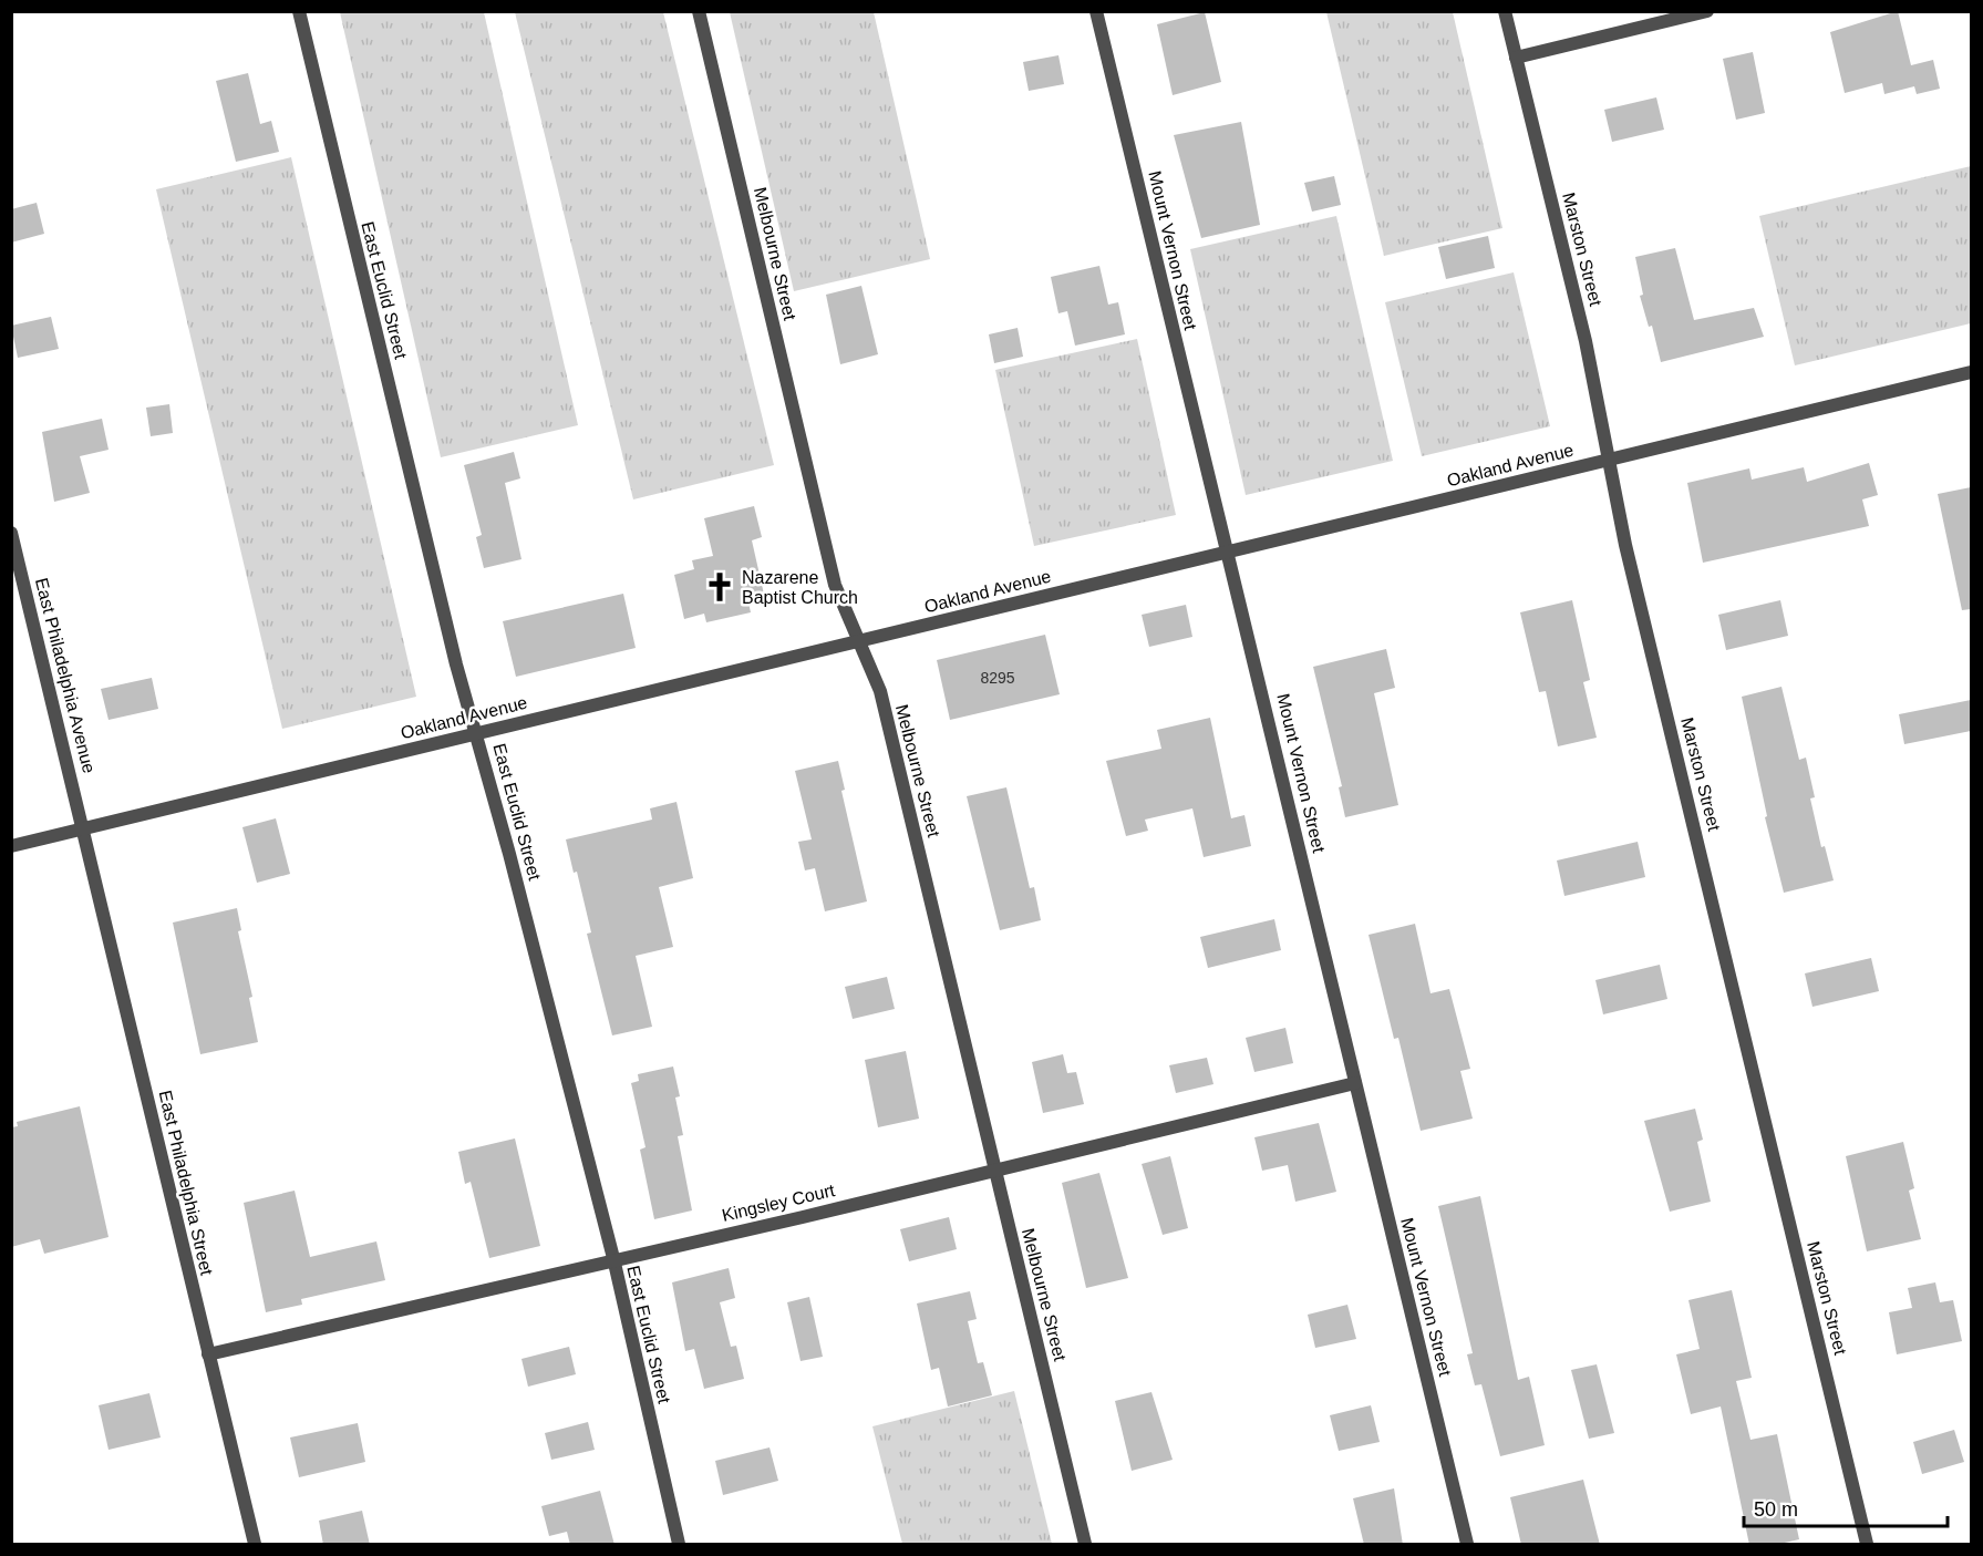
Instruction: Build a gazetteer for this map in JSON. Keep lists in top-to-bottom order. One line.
{"streets":{"street":["Marston Street","Mount Vernon Street","Melbourne Street","East Euclid Street","Oakland Avenue","East Philadelphia Avenue","East Philadelphia Street","Kingsley Court"]},"crossings":[["Marston Street","Oakland Avenue"],["Mount Vernon Street","Oakland Avenue"],["Mount Vernon Street","Kingsley Court"],["Melbourne Street","Oakland Avenue"],["Melbourne Street","Kingsley Court"],["East Euclid Street","Oakland Avenue"],["East Euclid Street","Kingsley Court"],["Oakland Avenue","East Philadelphia Avenue"],["Oakland Avenue","East Philadelphia Street"],["East Philadelphia Avenue","East Philadelphia Street"],["East Philadelphia Street","Kingsley Court"]],"places":{"church":["Nazarene Baptist Church"]},"house_numbers":["8295"],"scale_bar":"50 m"}
